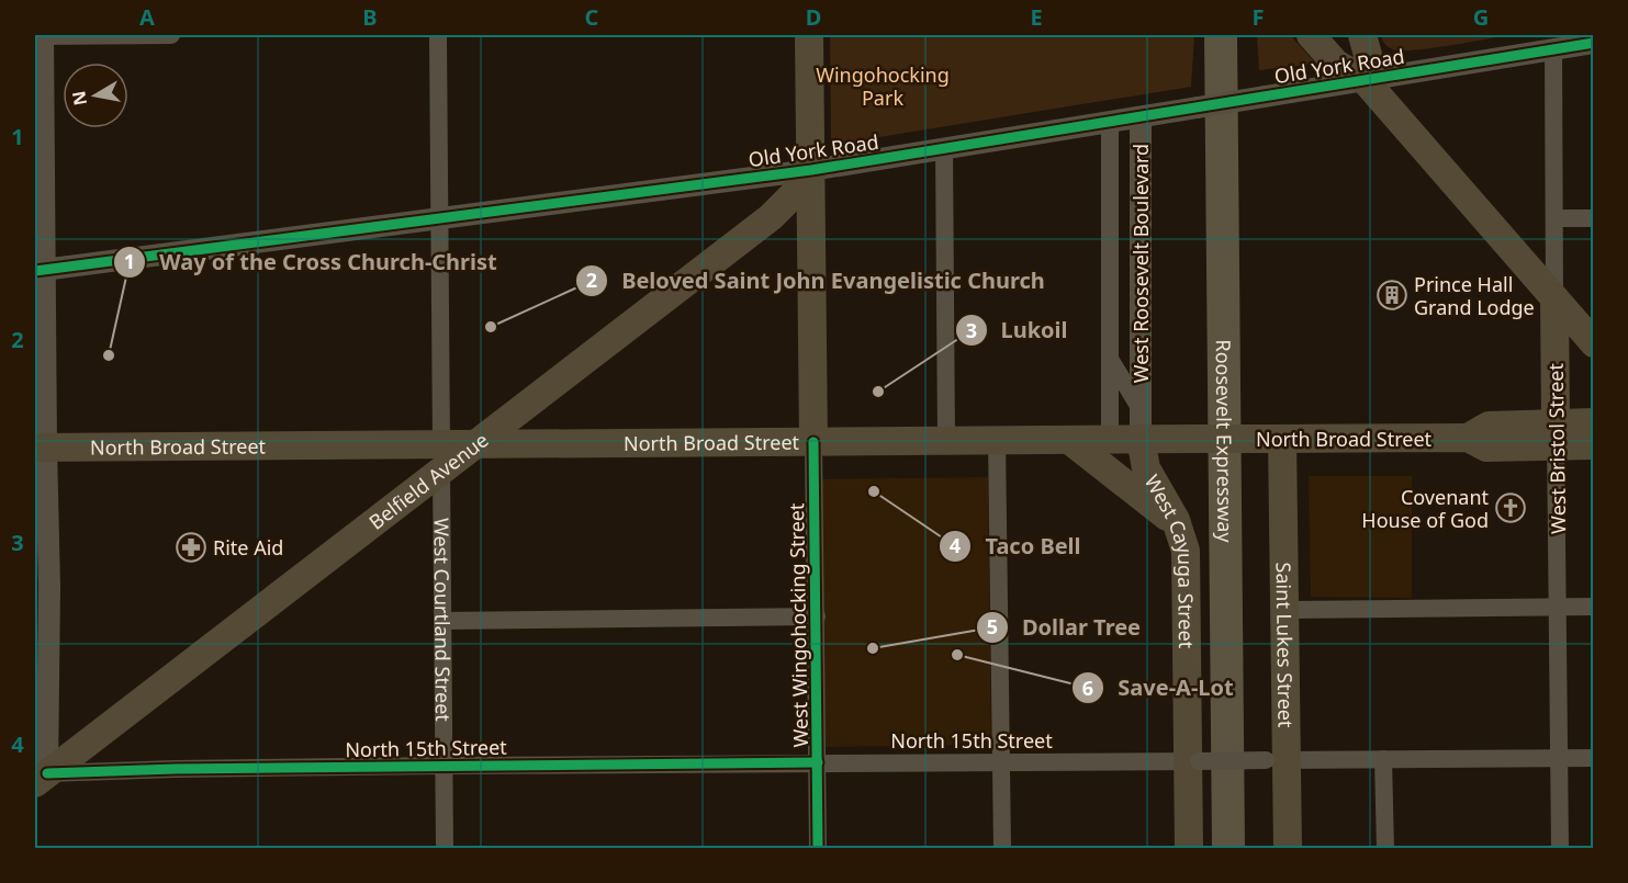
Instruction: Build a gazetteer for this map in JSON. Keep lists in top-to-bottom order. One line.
{"streets":{"highway":["Roosevelt Expressway"],"main road":["North Broad Street","West Bristol Street","Belfield Avenue","West Cayuga Street","West Wingohocking Street","Saint Lukes Street"],"street":["Old York Road","West Roosevelt Boulevard","West Courtland Street","North 15th Street"]},"crossings":[["Old York Road","West Roosevelt Boulevard"],["Old York Road","West Bristol Street"],["Old York Road","Belfield Avenue"],["Old York Road","West Courtland Street"],["Old York Road","West Wingohocking Street"],["West Roosevelt Boulevard","North Broad Street"],["West Roosevelt Boulevard","West Cayuga Street"],["North Broad Street","West Bristol Street"],["North Broad Street","Belfield Avenue"],["North Broad Street","West Cayuga Street"],["North Broad Street","West Courtland Street"],["North Broad Street","West Wingohocking Street"],["North Broad Street","Saint Lukes Street"],["West Bristol Street","North 15th Street"],["Belfield Avenue","West Courtland Street"],["Belfield Avenue","West Wingohocking Street"],["Belfield Avenue","North 15th Street"],["West Cayuga Street","North 15th Street"],["West Courtland Street","North 15th Street"],["West Wingohocking Street","North 15th Street"],["Saint Lukes Street","North 15th Street"]],"parks":["Wingohocking Park"],"places":{"building":["Prince Hall Grand Lodge"],"other":["Beloved Saint John Evangelistic Church","Way of the Cross Church-Christ","Lukoil","Taco Bell","Dollar Tree","Save-A-Lot"],"church":["Covenant House of God"],"pharmacy":["Rite Aid"]},"north":"left","grid":{"columns":["A","B","C","D","E","F","G"],"rows":["1","2","3","4"]}}
